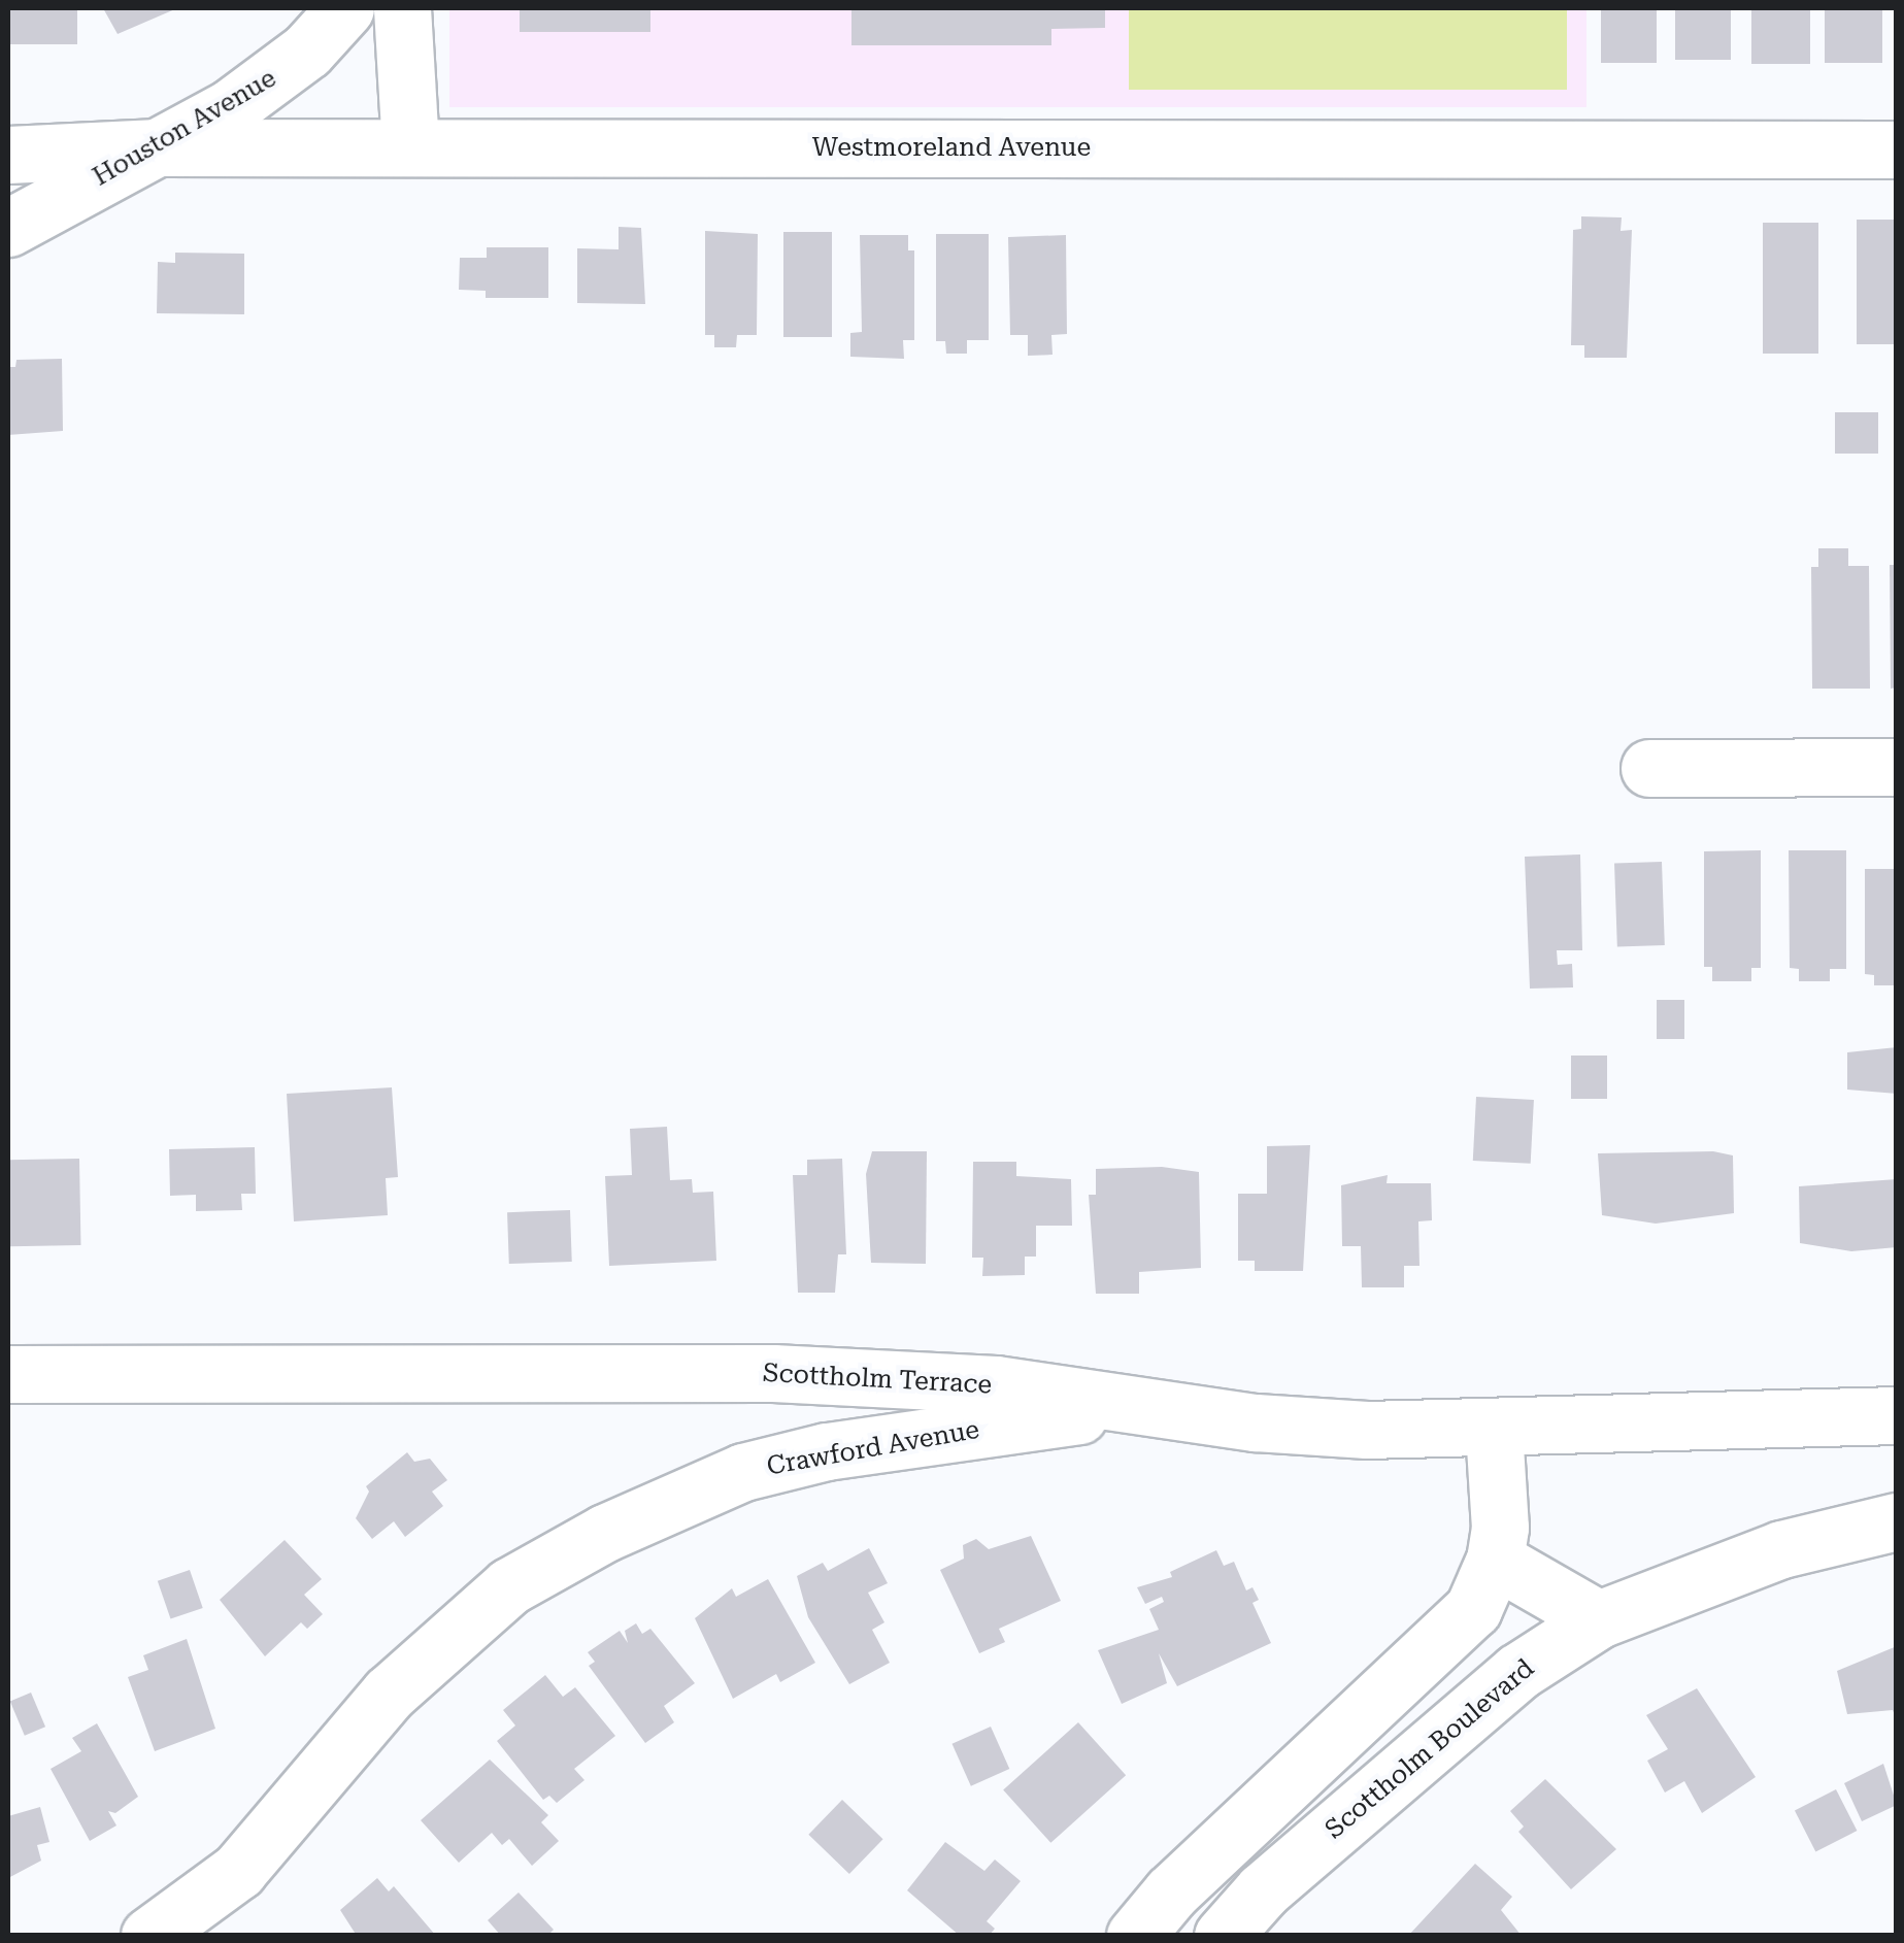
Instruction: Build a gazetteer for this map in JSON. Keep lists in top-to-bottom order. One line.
{"streets":{"street":["Houston Avenue","Westmoreland Avenue","Scottholm Terrace","Crawford Avenue","Scottholm Boulevard"]},"crossings":[["Houston Avenue","Westmoreland Avenue"],["Scottholm Terrace","Crawford Avenue"]]}
